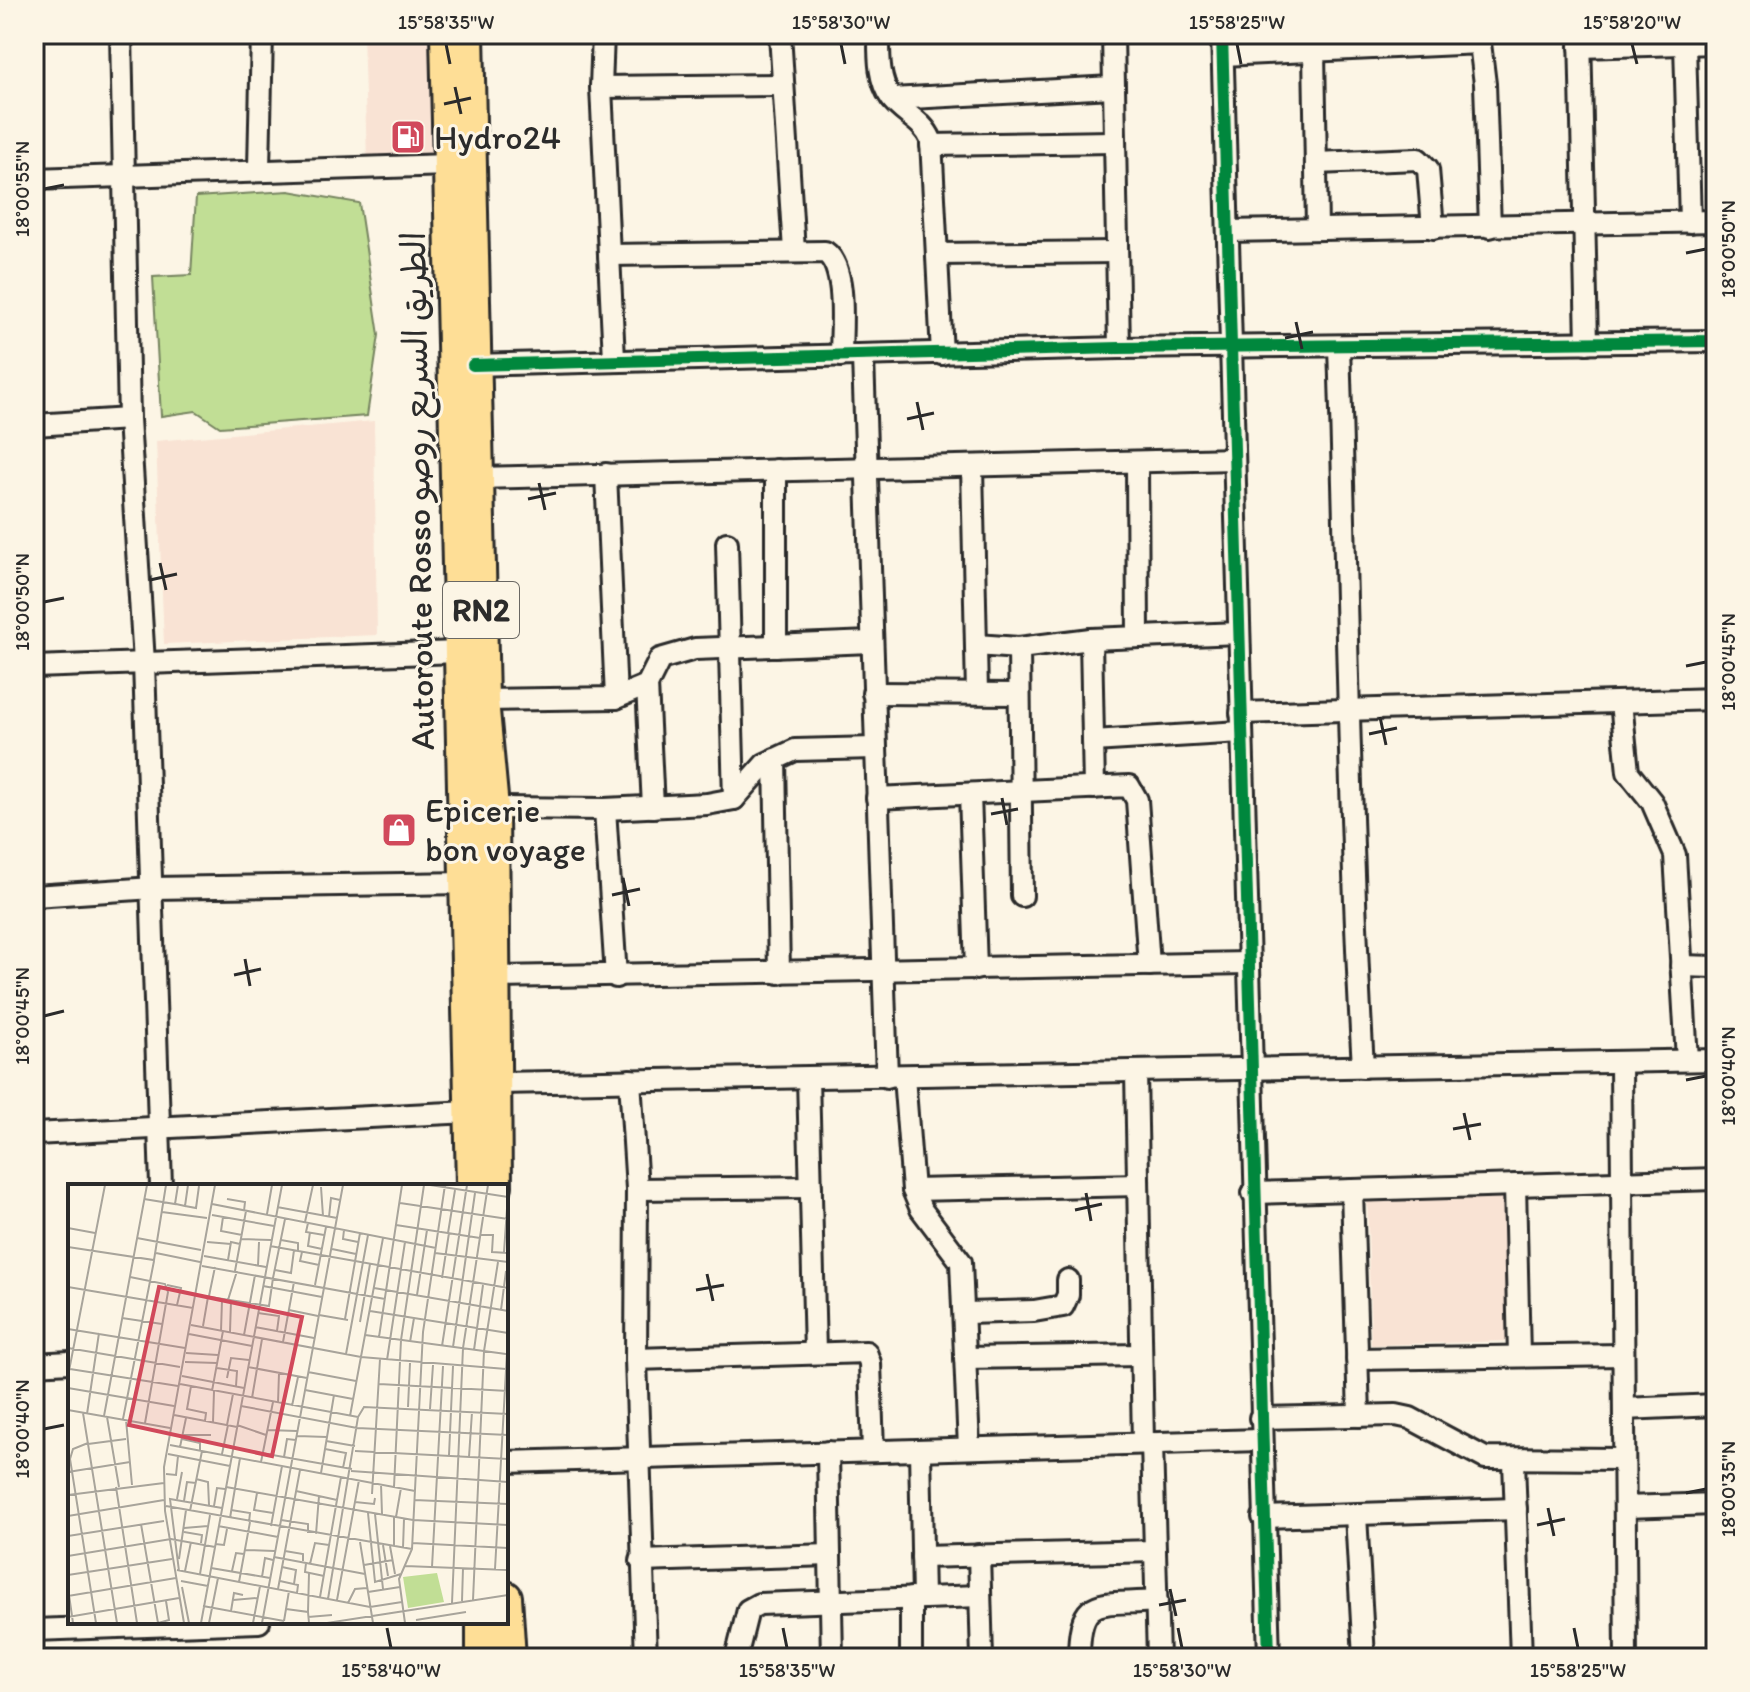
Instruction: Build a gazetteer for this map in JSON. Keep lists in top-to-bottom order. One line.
{"streets":{"highway":["Autoroute Rosso الطريق السريع روصو","RN2"]},"places":{"fuel station":["Hydro24"],"shop":["Epicerie bon voyage"]},"coordinates":["15°58'35\"W","15°58'30\"W","15°58'25\"W","15°58'20\"W","18°00'55\"N","18°00'50\"N","18°00'45\"N","18°00'40\"N","18°00'35\"N","15°58'40\"W"]}
